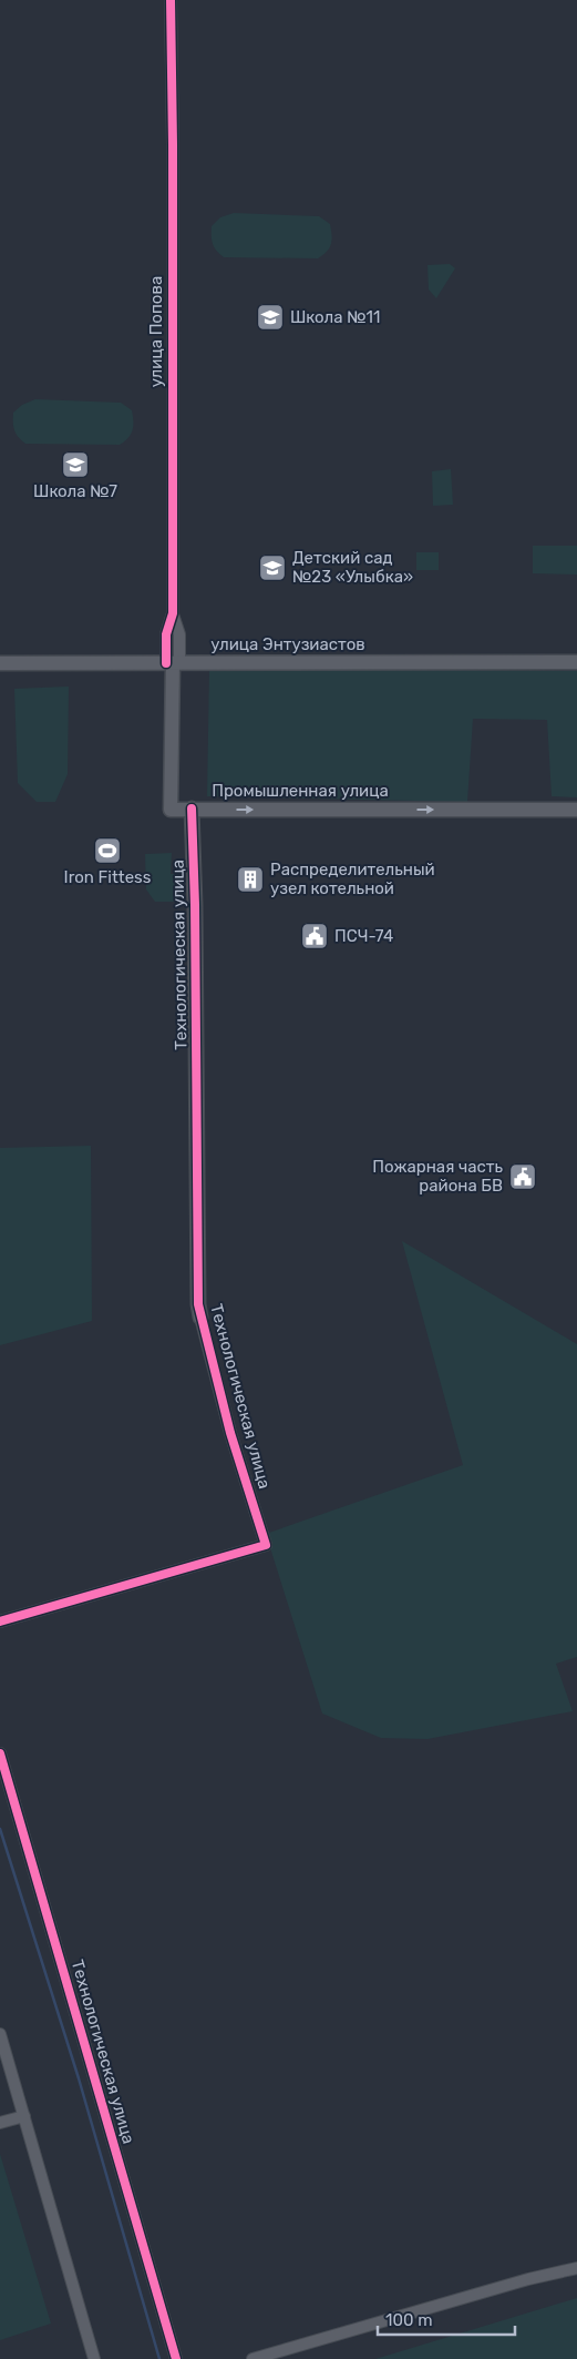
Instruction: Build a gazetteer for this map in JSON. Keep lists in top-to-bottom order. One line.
{"streets":{"street":["улица Попова","улица Энтузиастов","Промышленная улица","Технологическая улица"]},"crossings":[["улица Попова","улица Энтузиастов"],["улица Попова","Промышленная улица"],["улица Энтузиастов","Промышленная улица"],["Промышленная улица","Технологическая улица"]],"one_way":["Промышленная улица"],"places":{"school or university":["Школа №11","Школа №7","Детский сад №23 «Улыбка»"],"sports":["Iron Fittess"],"building":["Распределительный узел котельной"],"public building":["ПСЧ-74","Пожарная часть района БВ"]},"scale_bar":"100 m"}
